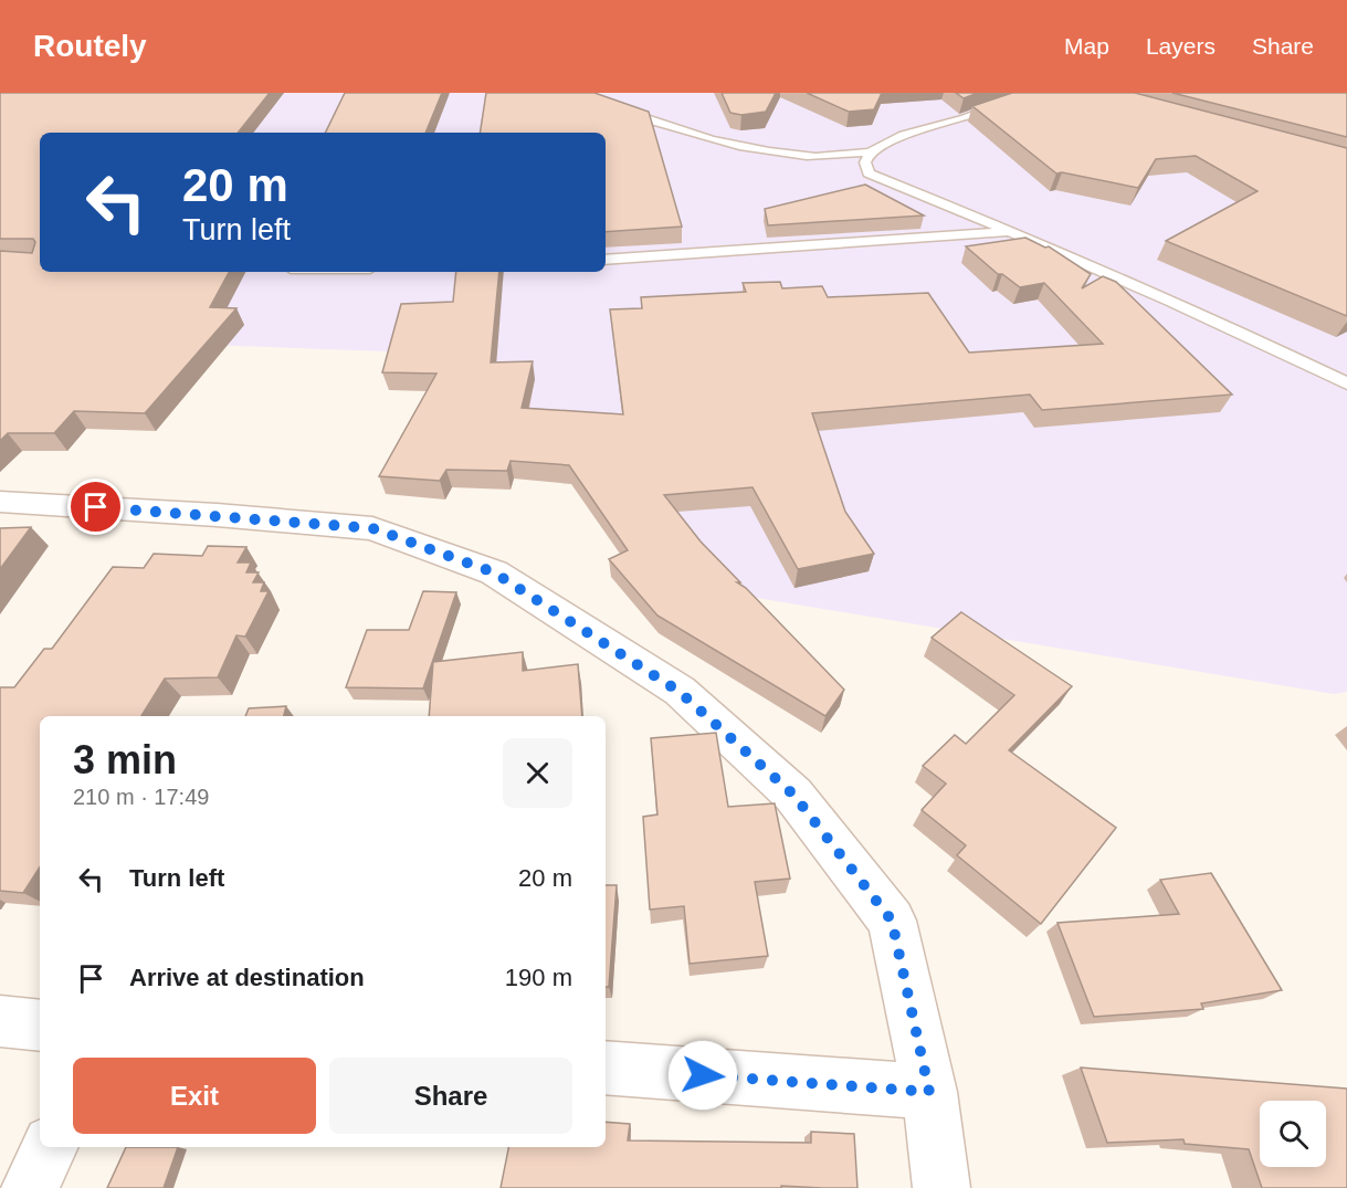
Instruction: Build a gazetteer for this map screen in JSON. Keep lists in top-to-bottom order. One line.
{"page":{"header":"Routely","nav":["Map","Layers","Share"],"turn":["20 m","Turn left"],"heading":["3 min","210 m · 17:49"],"list":[{"name":"Turn left","value":"20 m"},{"name":"Arrive at destination","value":"190 m"}],"buttons":["Exit","Share"]}}
